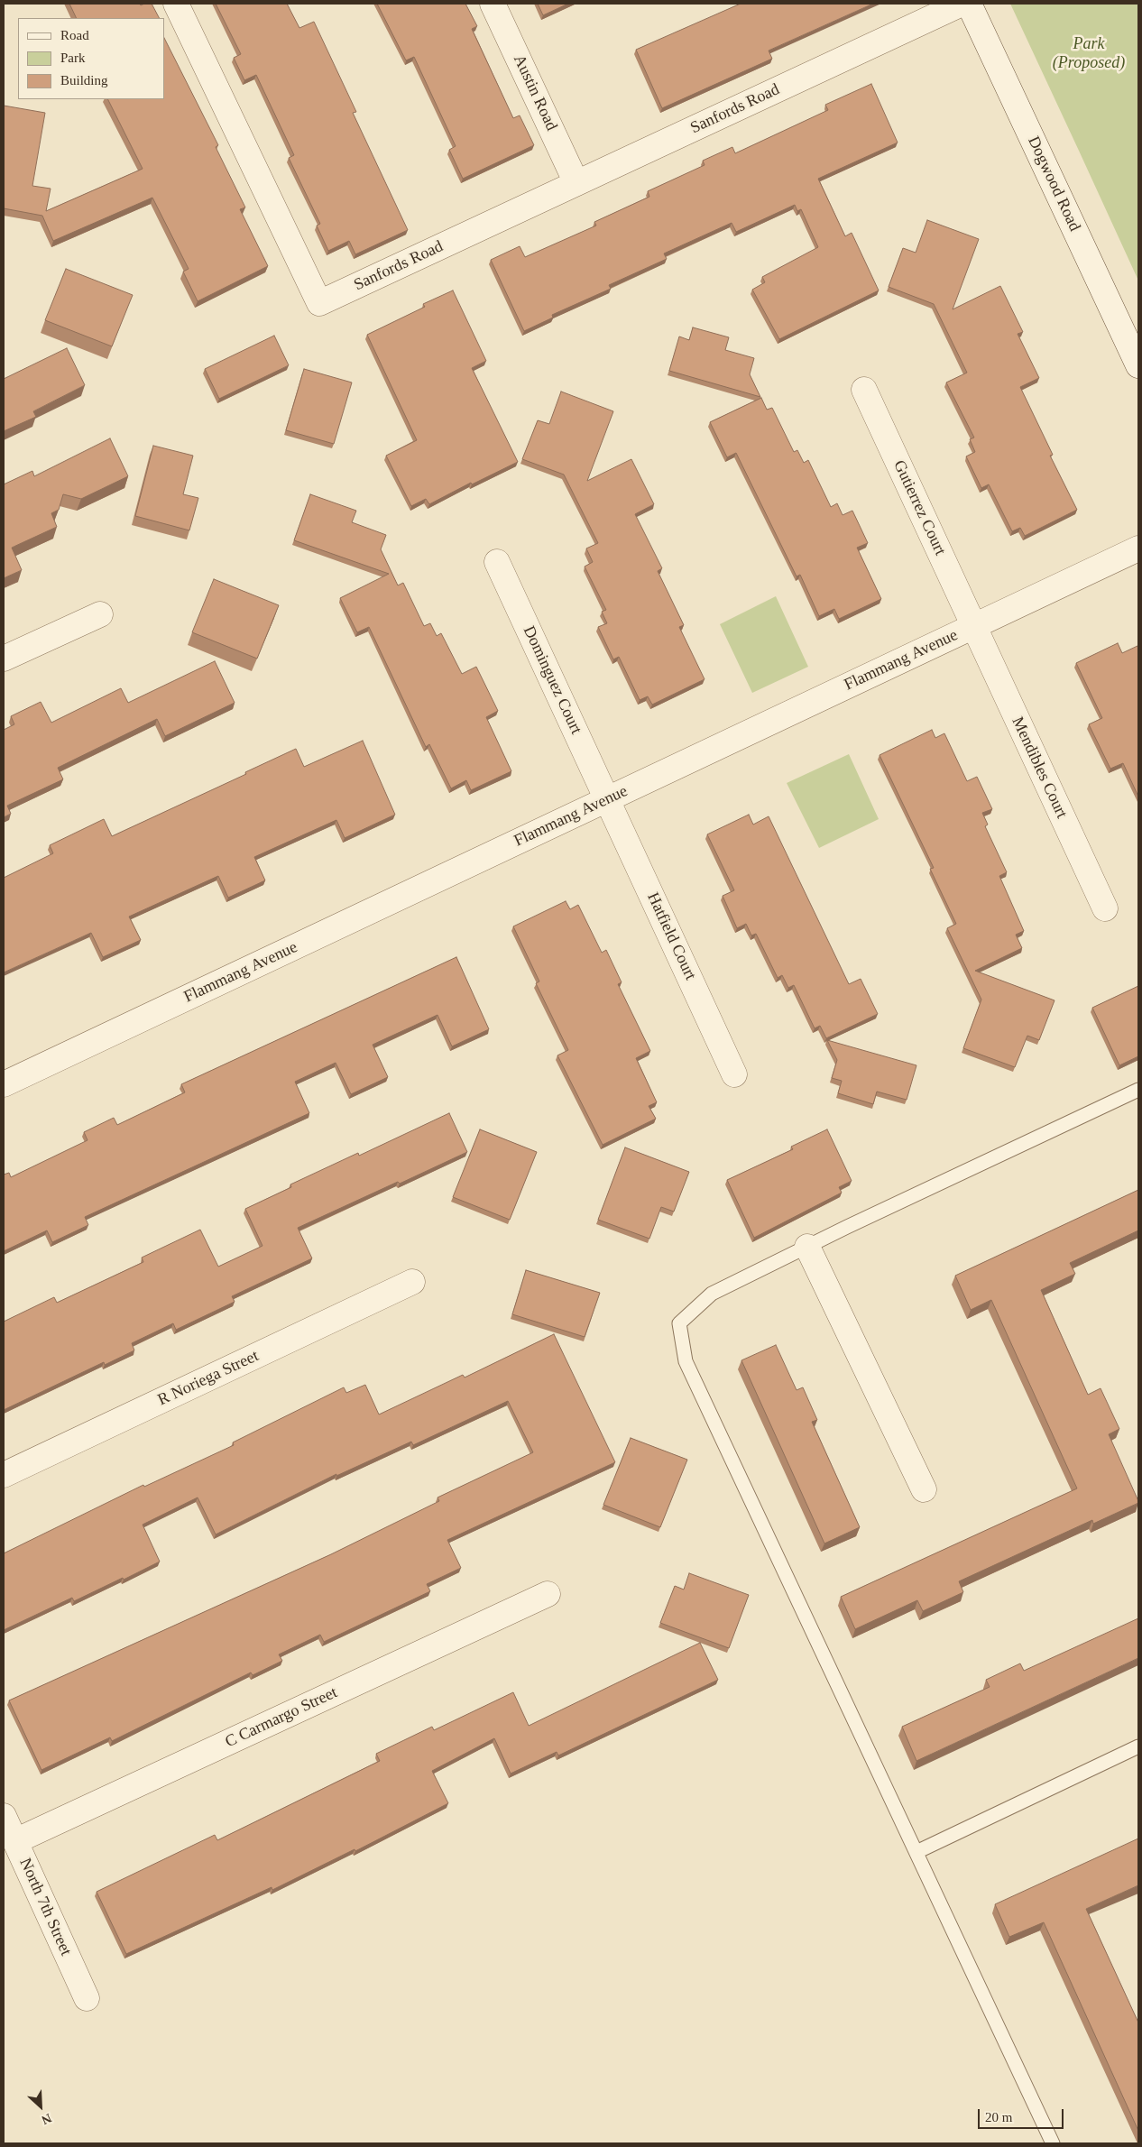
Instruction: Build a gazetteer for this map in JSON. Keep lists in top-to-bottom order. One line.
{"streets":{"street":["Austin Road","Sanfords Road","Dogwood Road","Gutierrez Court","Flammang Avenue","Dominguez Court","Mendibles Court","Hatfield Court","R Noriega Street","C Carmargo Street","North 7th Street"]},"crossings":[["Austin Road","Sanfords Road"],["Gutierrez Court","Flammang Avenue"],["Gutierrez Court","Mendibles Court"],["Flammang Avenue","Dominguez Court"],["Flammang Avenue","Mendibles Court"],["Flammang Avenue","Hatfield Court"],["Dominguez Court","Hatfield Court"],["C Carmargo Street","North 7th Street"]],"parks":["Park (Proposed)"],"legend":["Road","Park","Building"],"scale_bar":"20 m","north":"bottom right"}
